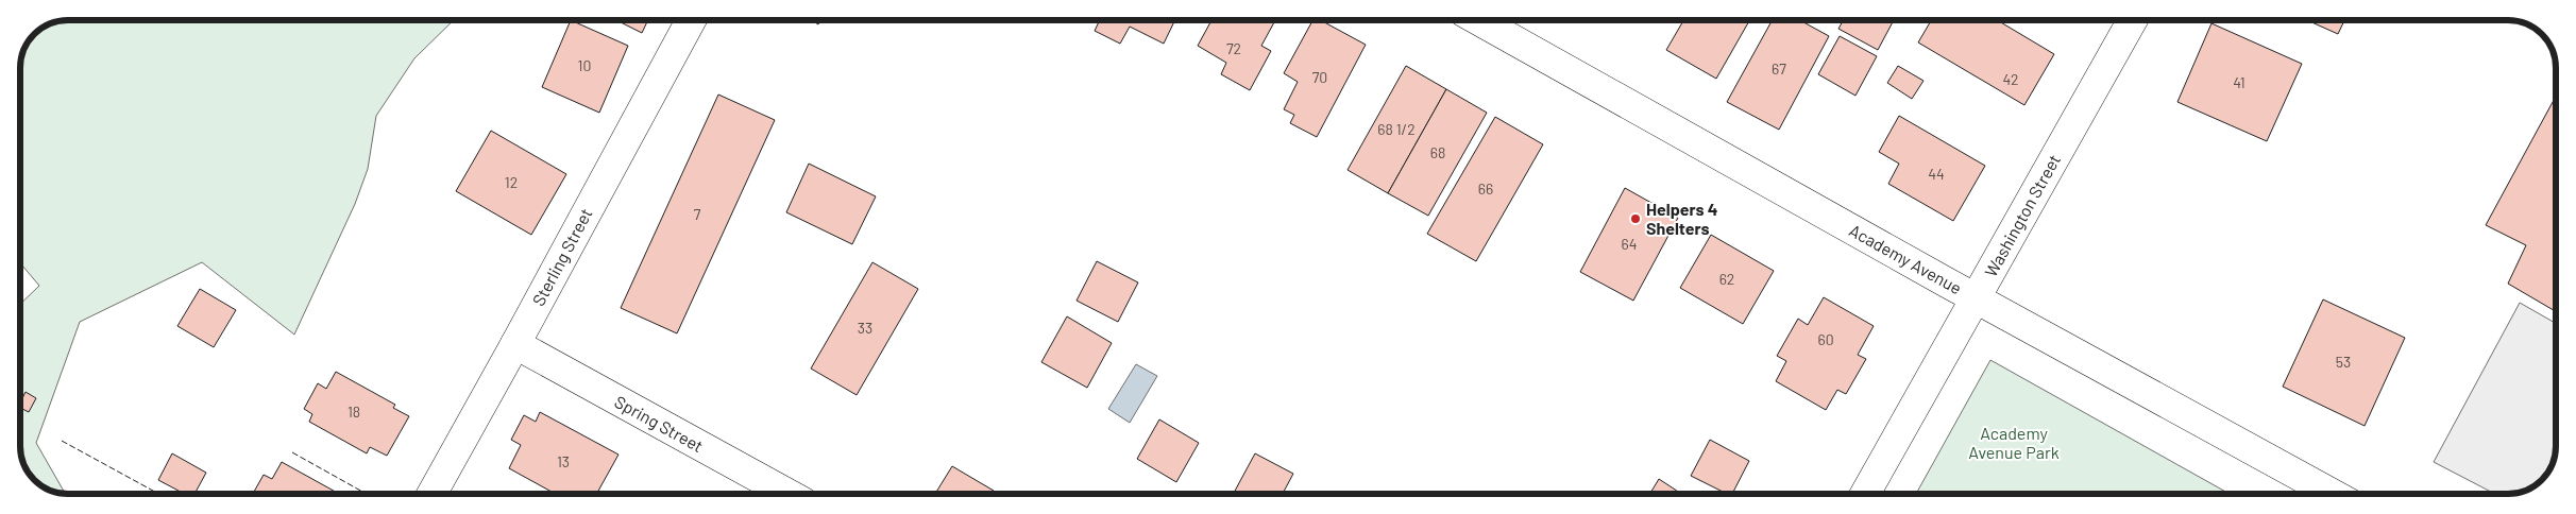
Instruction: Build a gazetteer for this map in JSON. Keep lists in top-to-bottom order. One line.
{"streets":{"street":["Washington Street","Sterling Street","Academy Avenue","Spring Street"]},"crossings":[["Washington Street","Academy Avenue"],["Sterling Street","Spring Street"]],"parks":["Academy Avenue Park"],"places":["Helpers 4 Shelters"],"house_numbers":["72","10","67","70","42","41","68 1/2","68","44","12","66","7","64","62","33","60","53","18","13"]}
